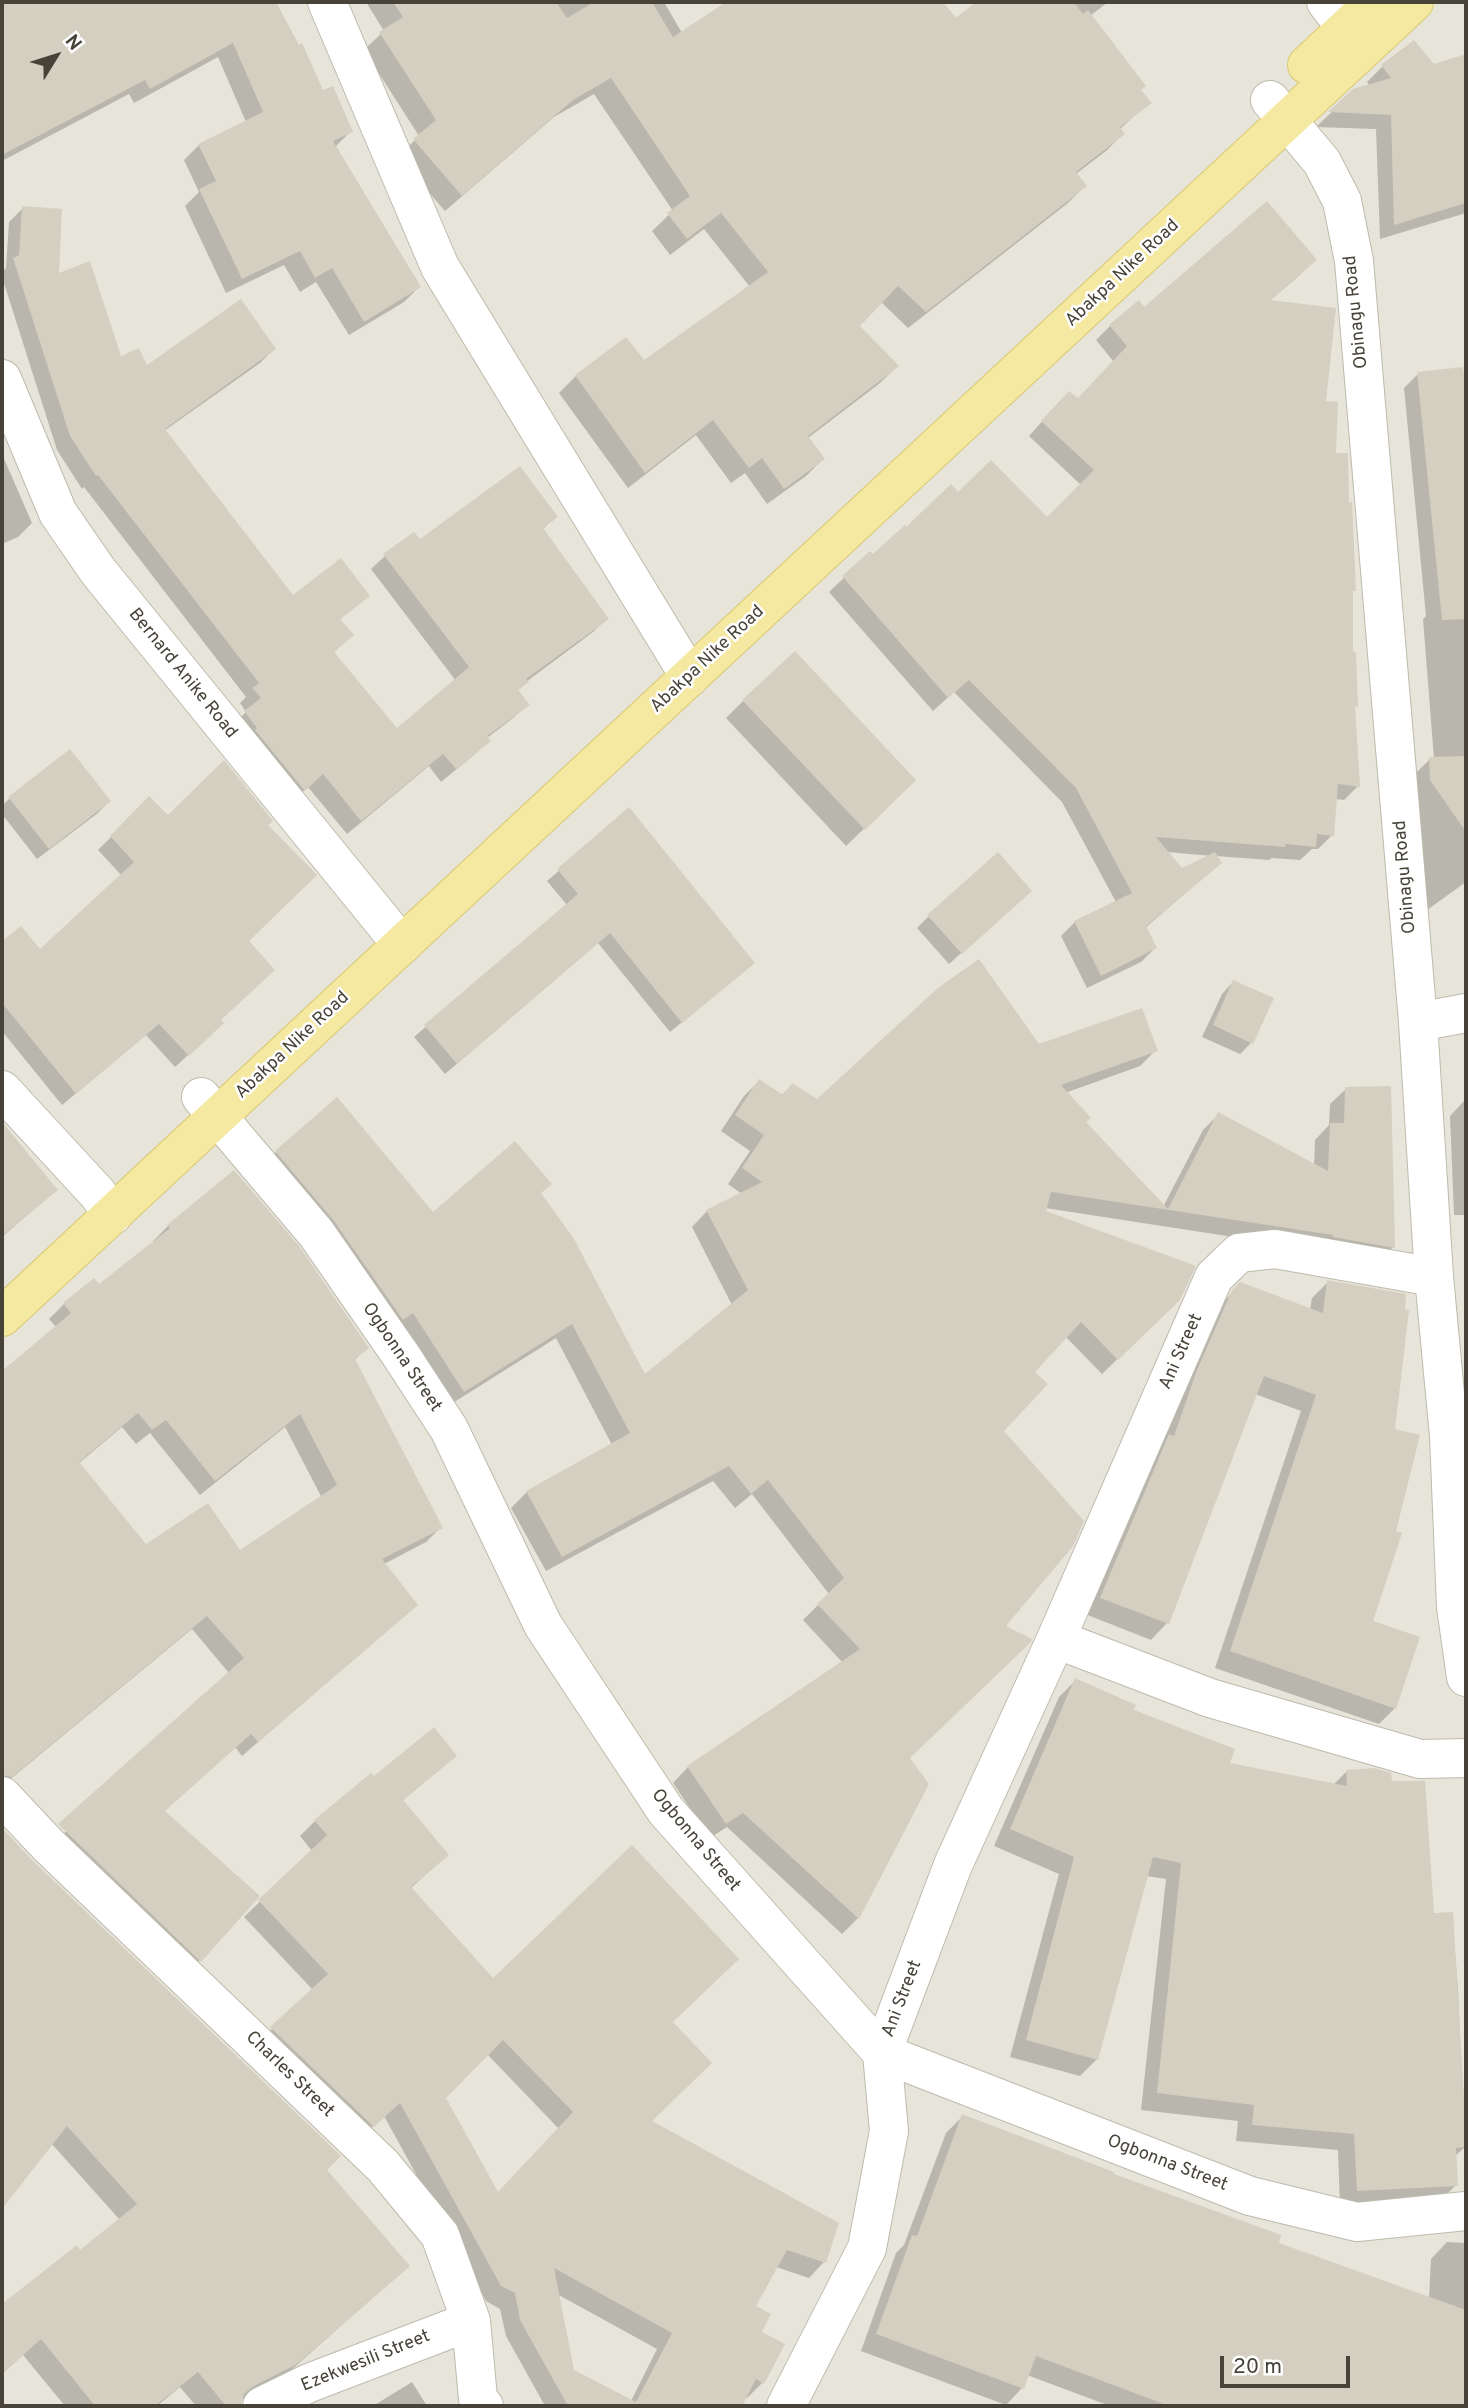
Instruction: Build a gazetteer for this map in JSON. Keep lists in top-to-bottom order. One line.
{"streets":{"main road":["Abakpa Nike Road"],"street":["Obinagu Road","Bernard Anike Road","Ani Street","Ogbonna Street","Charles Street","Ezekwesili Street"]},"crossings":[["Abakpa Nike Road","Obinagu Road"],["Abakpa Nike Road","Bernard Anike Road"],["Abakpa Nike Road","Ogbonna Street"],["Obinagu Road","Ani Street"],["Ani Street","Ogbonna Street"],["Charles Street","Ezekwesili Street"]],"scale_bar":"20 m","north":"top right"}
